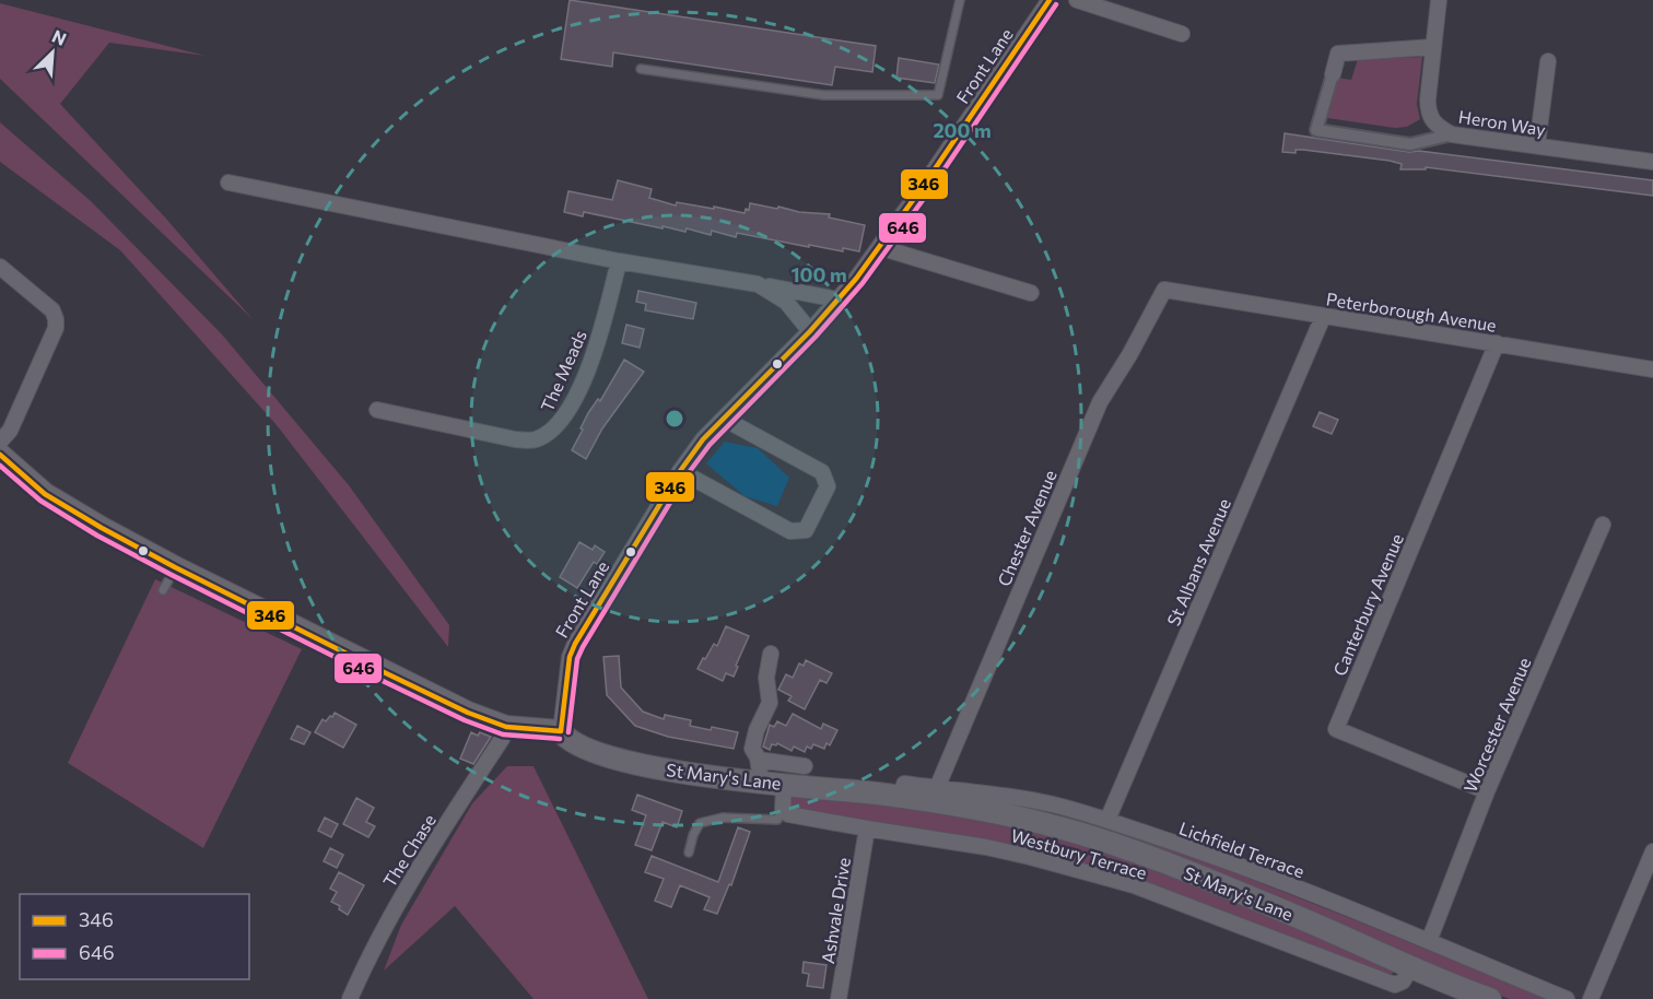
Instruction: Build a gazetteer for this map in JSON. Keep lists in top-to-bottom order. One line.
{"streets":{"main road":["St Mary's Lane"],"street":["Front Lane","Heron Way","Peterborough Avenue","The Meads","Chester Avenue","St Albans Avenue","Canterbury Avenue","Worcester Avenue","Lichfield Terrace","The Chase","Westbury Terrace","Ashvale Drive"]},"crossings":[["Front Lane","St Mary's Lane"],["Peterborough Avenue","Chester Avenue"],["Peterborough Avenue","St Albans Avenue"],["Peterborough Avenue","Canterbury Avenue"],["Chester Avenue","Lichfield Terrace"],["St Albans Avenue","Lichfield Terrace"],["Canterbury Avenue","Worcester Avenue"],["Worcester Avenue","Lichfield Terrace"],["St Mary's Lane","Lichfield Terrace"],["St Mary's Lane","The Chase"],["St Mary's Lane","Westbury Terrace"],["Westbury Terrace","Ashvale Drive"]],"lines":["transit line 346","transit line 646"],"legend":["346","646"],"north":"top right","rings":["200 m","100 m"]}
